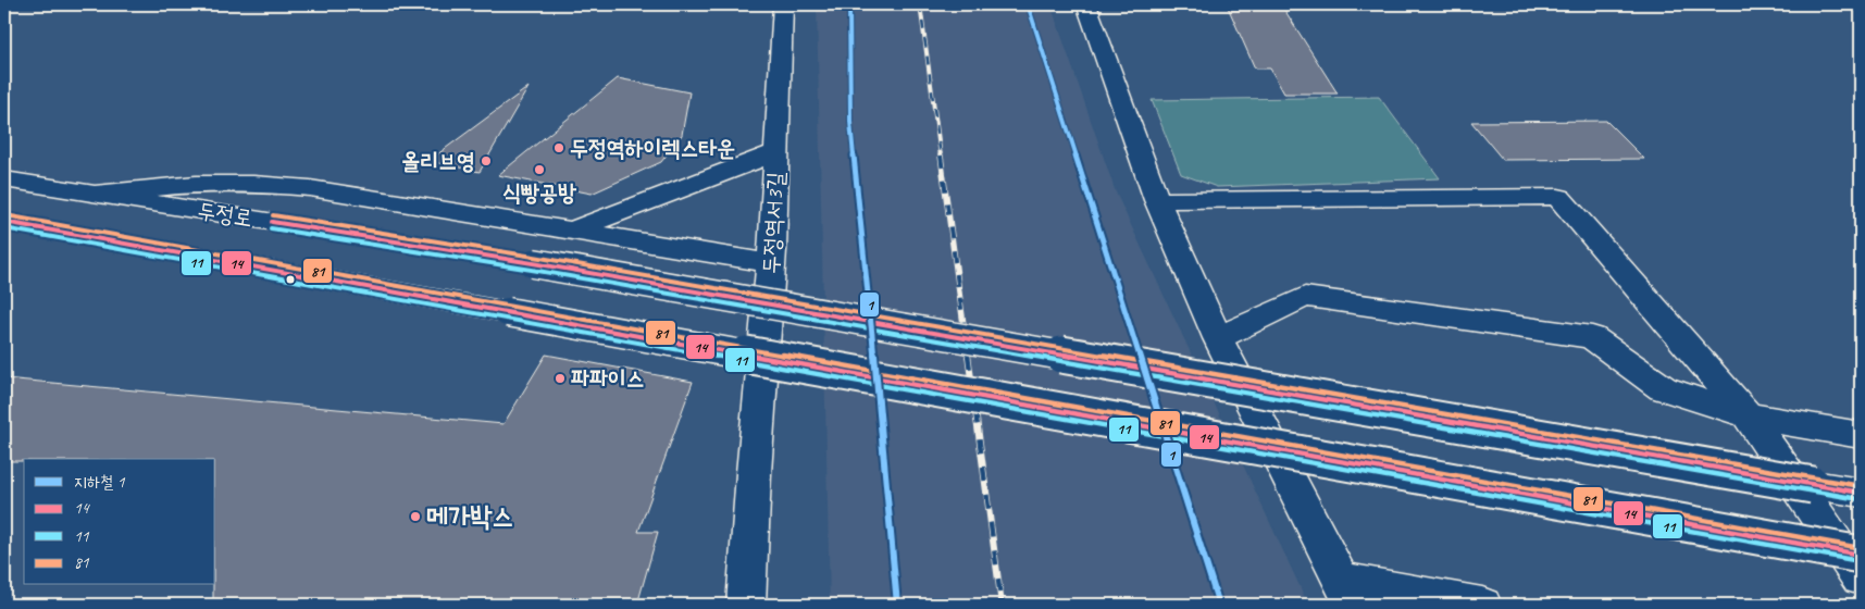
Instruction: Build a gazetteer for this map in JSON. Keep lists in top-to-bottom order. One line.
{"streets":{"street":["두정로","두정역서3길"]},"places":["두정역하이렉스타운","올리브영","식빵공방","파파이스","메가박스"],"lines":["metro line 1","transit line 81","transit line 14","transit line 11"],"legend":["지하철 1","14","11","81"]}
